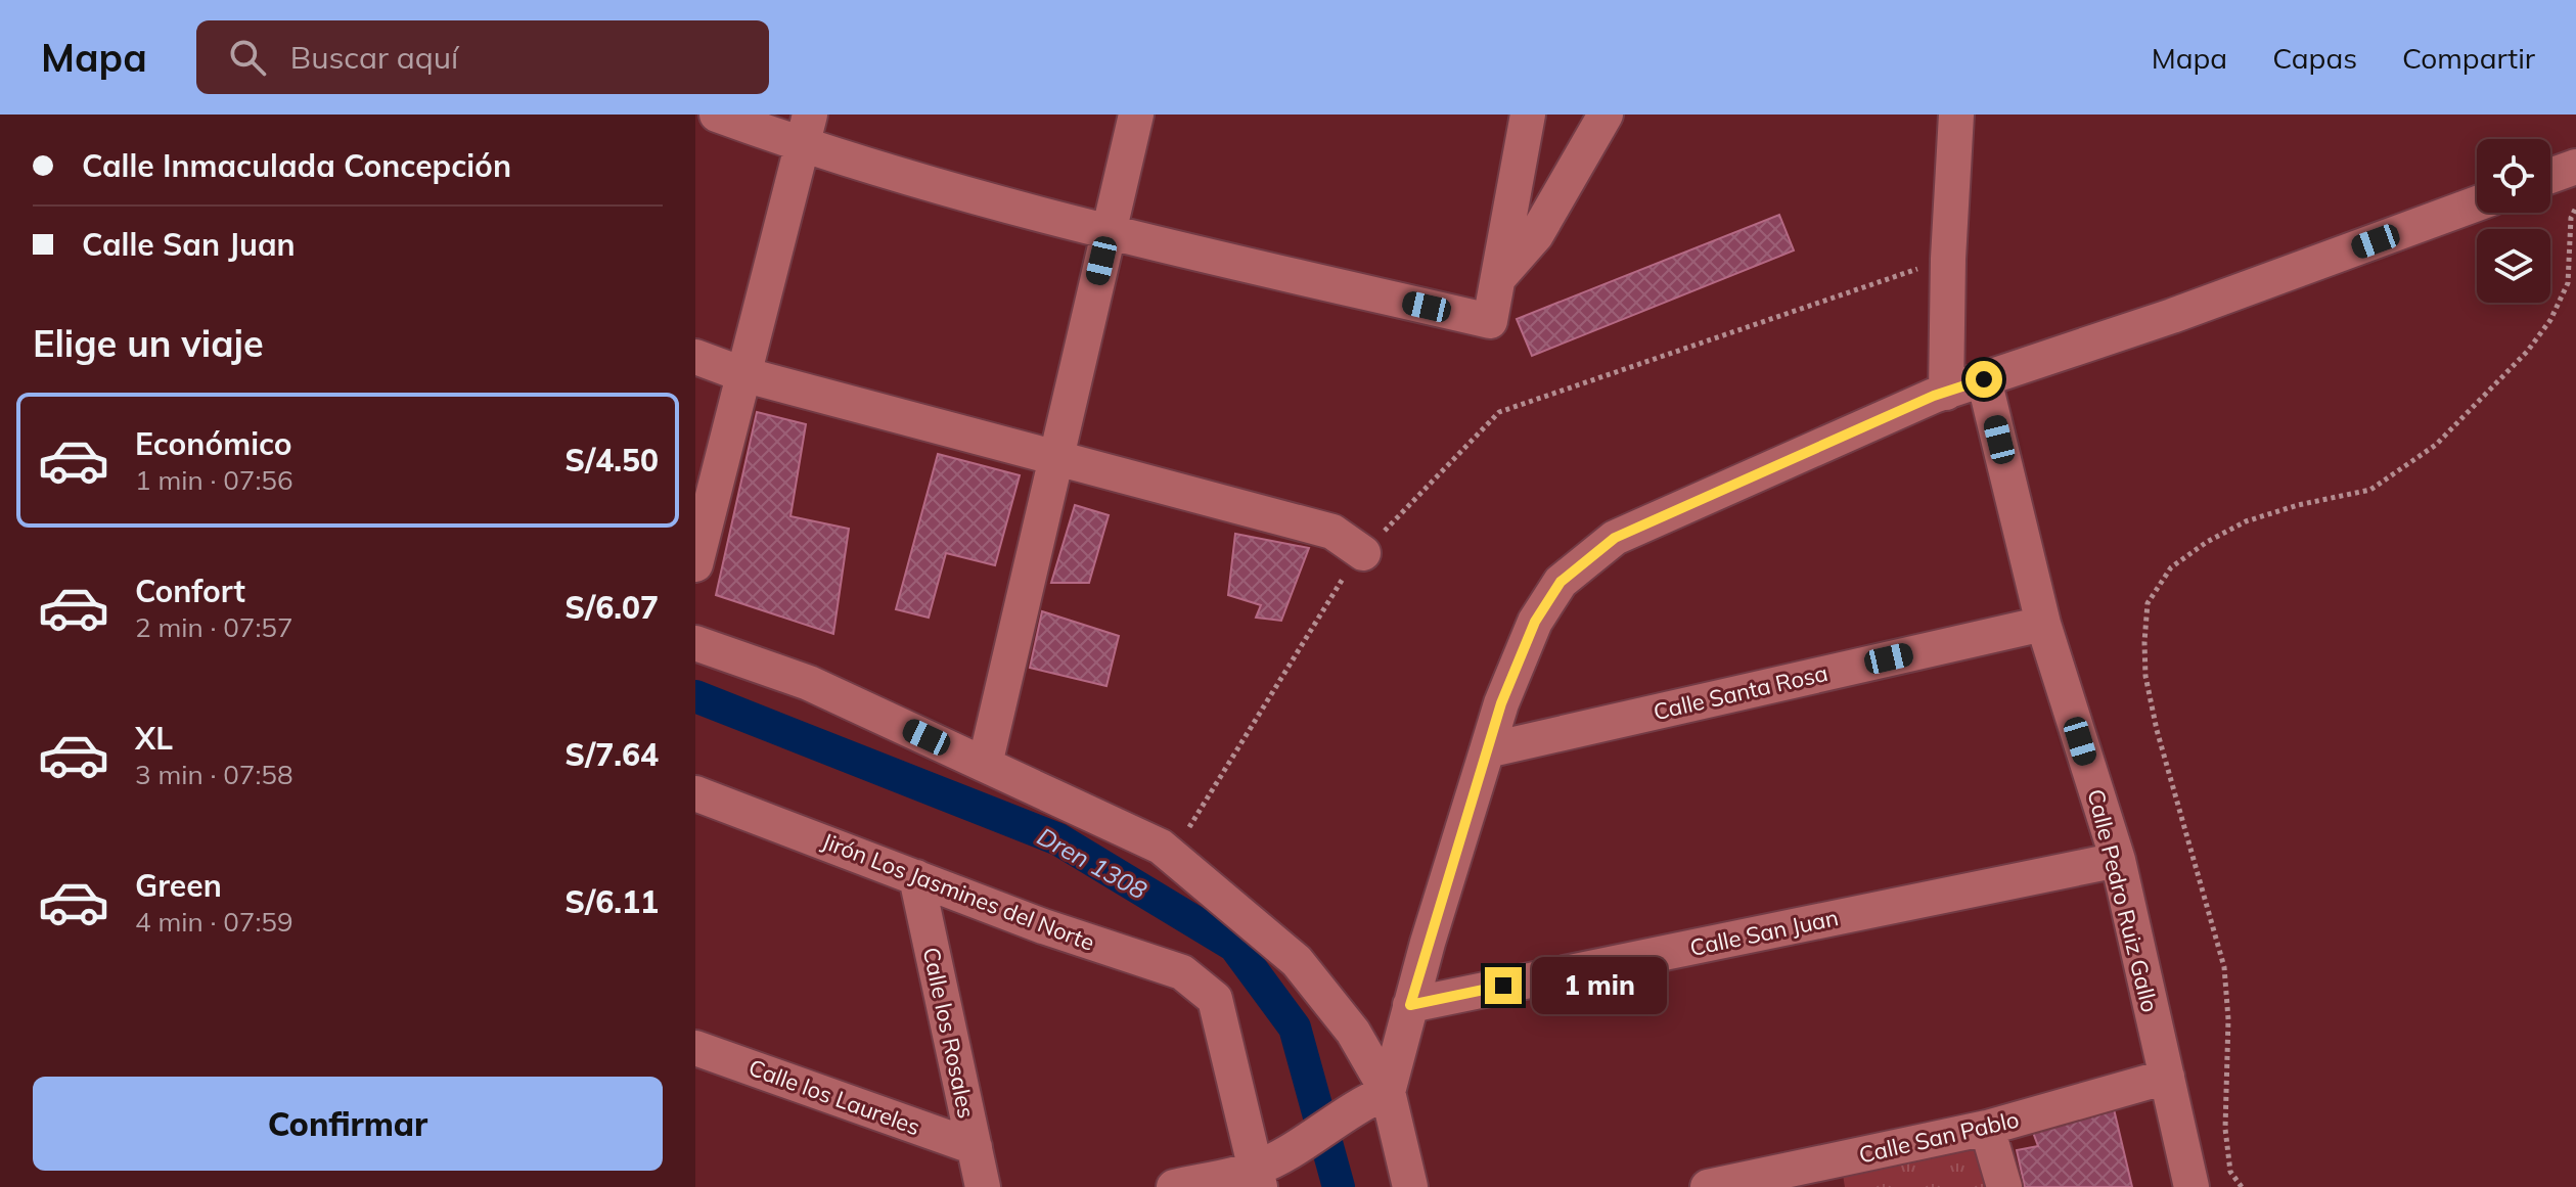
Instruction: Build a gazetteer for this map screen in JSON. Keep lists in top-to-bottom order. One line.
{"streets":{"street":["Calle Santa Rosa","Jirón Los Jasmines del Norte","Calle Pedro Ruiz Gallo","Calle San Juan","Calle los Rosales","Calle los Laureles","Calle San Pablo"]},"crossings":[["Calle Santa Rosa","Calle Pedro Ruiz Gallo"],["Jirón Los Jasmines del Norte","Calle los Rosales"],["Calle Pedro Ruiz Gallo","Calle San Juan"],["Calle Pedro Ruiz Gallo","Calle San Pablo"],["Calle los Rosales","Calle los Laureles"]],"water":["Dren 1308"],"page":{"header":"Mapa","search":"Buscar aquí","nav":["Mapa","Capas","Compartir"],"banner":["Calle Inmaculada Concepción","Calle San Juan"],"heading":"Elige un viaje","list":[{"name":"Económico","note":"1 min · 07:56","value":"S/4.50"},{"name":"Confort","note":"2 min · 07:57","value":"S/6.07"},{"name":"XL","note":"3 min · 07:58","value":"S/7.64"},{"name":"Green","note":"4 min · 07:59","value":"S/6.11"}],"bubble":"1 min","buttons":"Confirmar"}}
